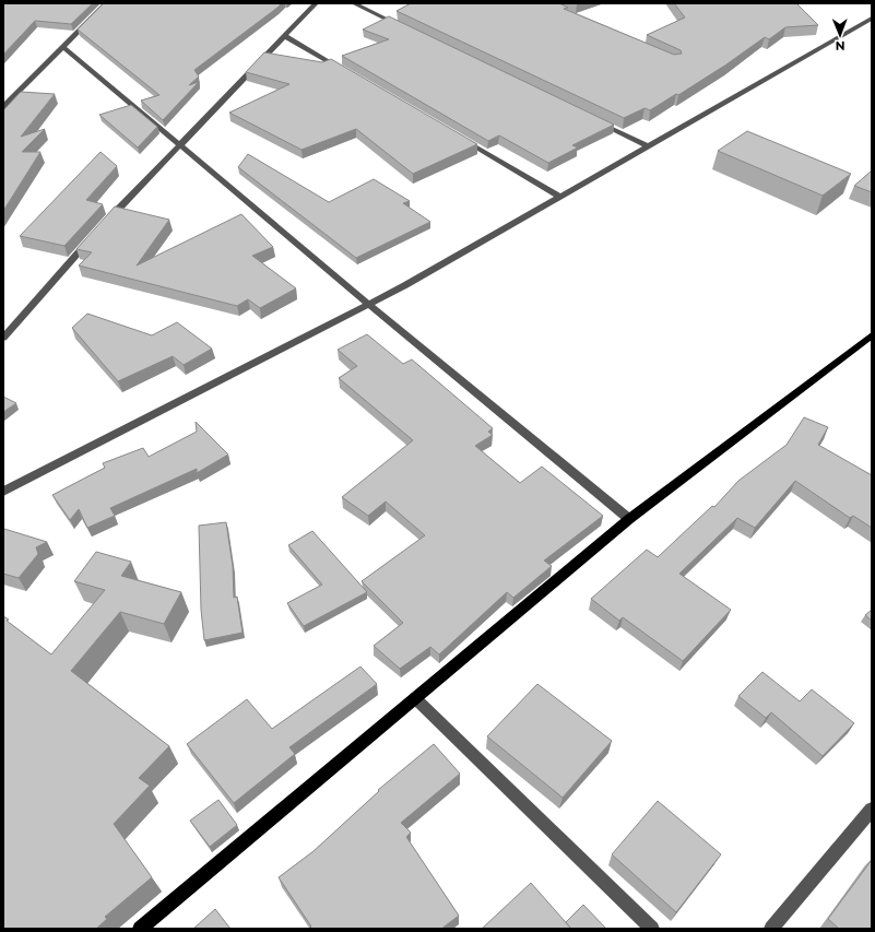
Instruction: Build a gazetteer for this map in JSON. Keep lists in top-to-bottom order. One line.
{"north":"bottom"}
